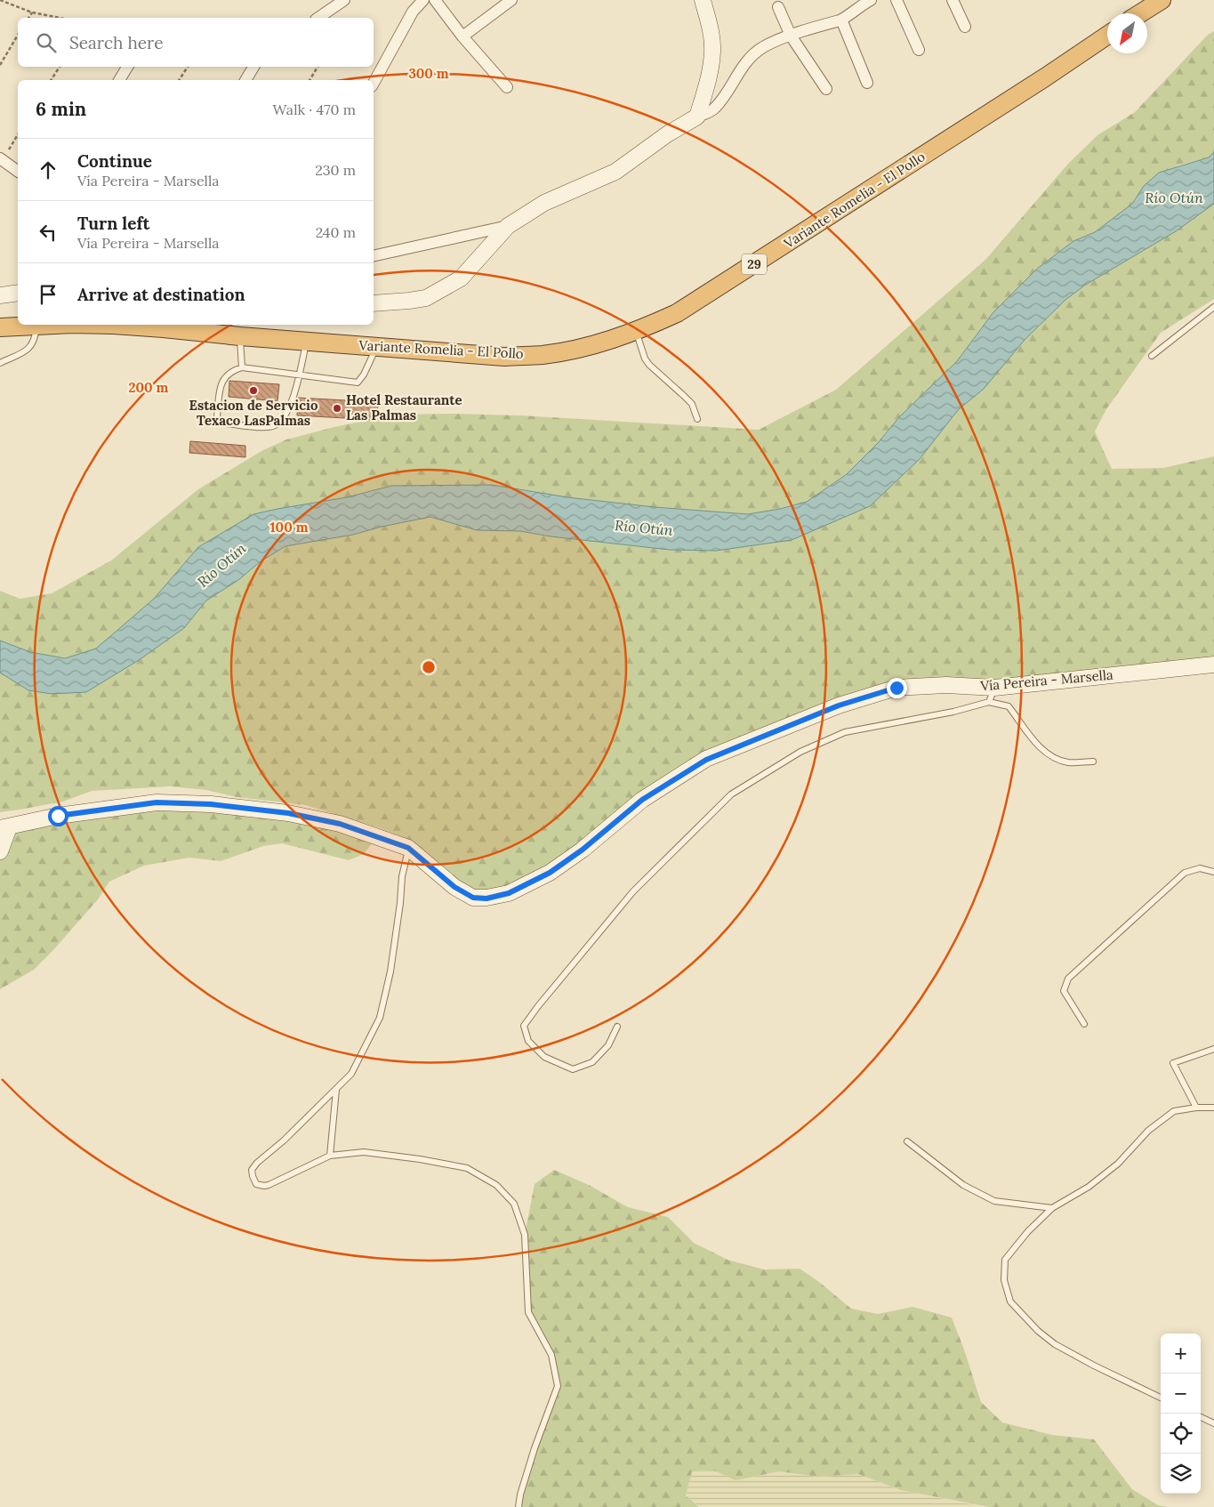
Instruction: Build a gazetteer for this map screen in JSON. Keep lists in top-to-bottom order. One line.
{"streets":{"highway":["Variante Romelia - El Pollo","29"],"main road":["Vía Pereira - Marsella"]},"water":["Río Otún"],"places":["Estacion de Servicio Texaco LasPalmas","Hotel Restaurante Las Palmas"],"north":"bottom left","page":{"search":"Search here","heading":["6 min","Walk · 470 m"],"list":[["Continue","Vía Pereira - Marsella","230 m"],["Turn left","Vía Pereira - Marsella","240 m"],"Arrive at destination"],"map_buttons":["+","−"]},"rings":["300 m","200 m","100 m"]}
